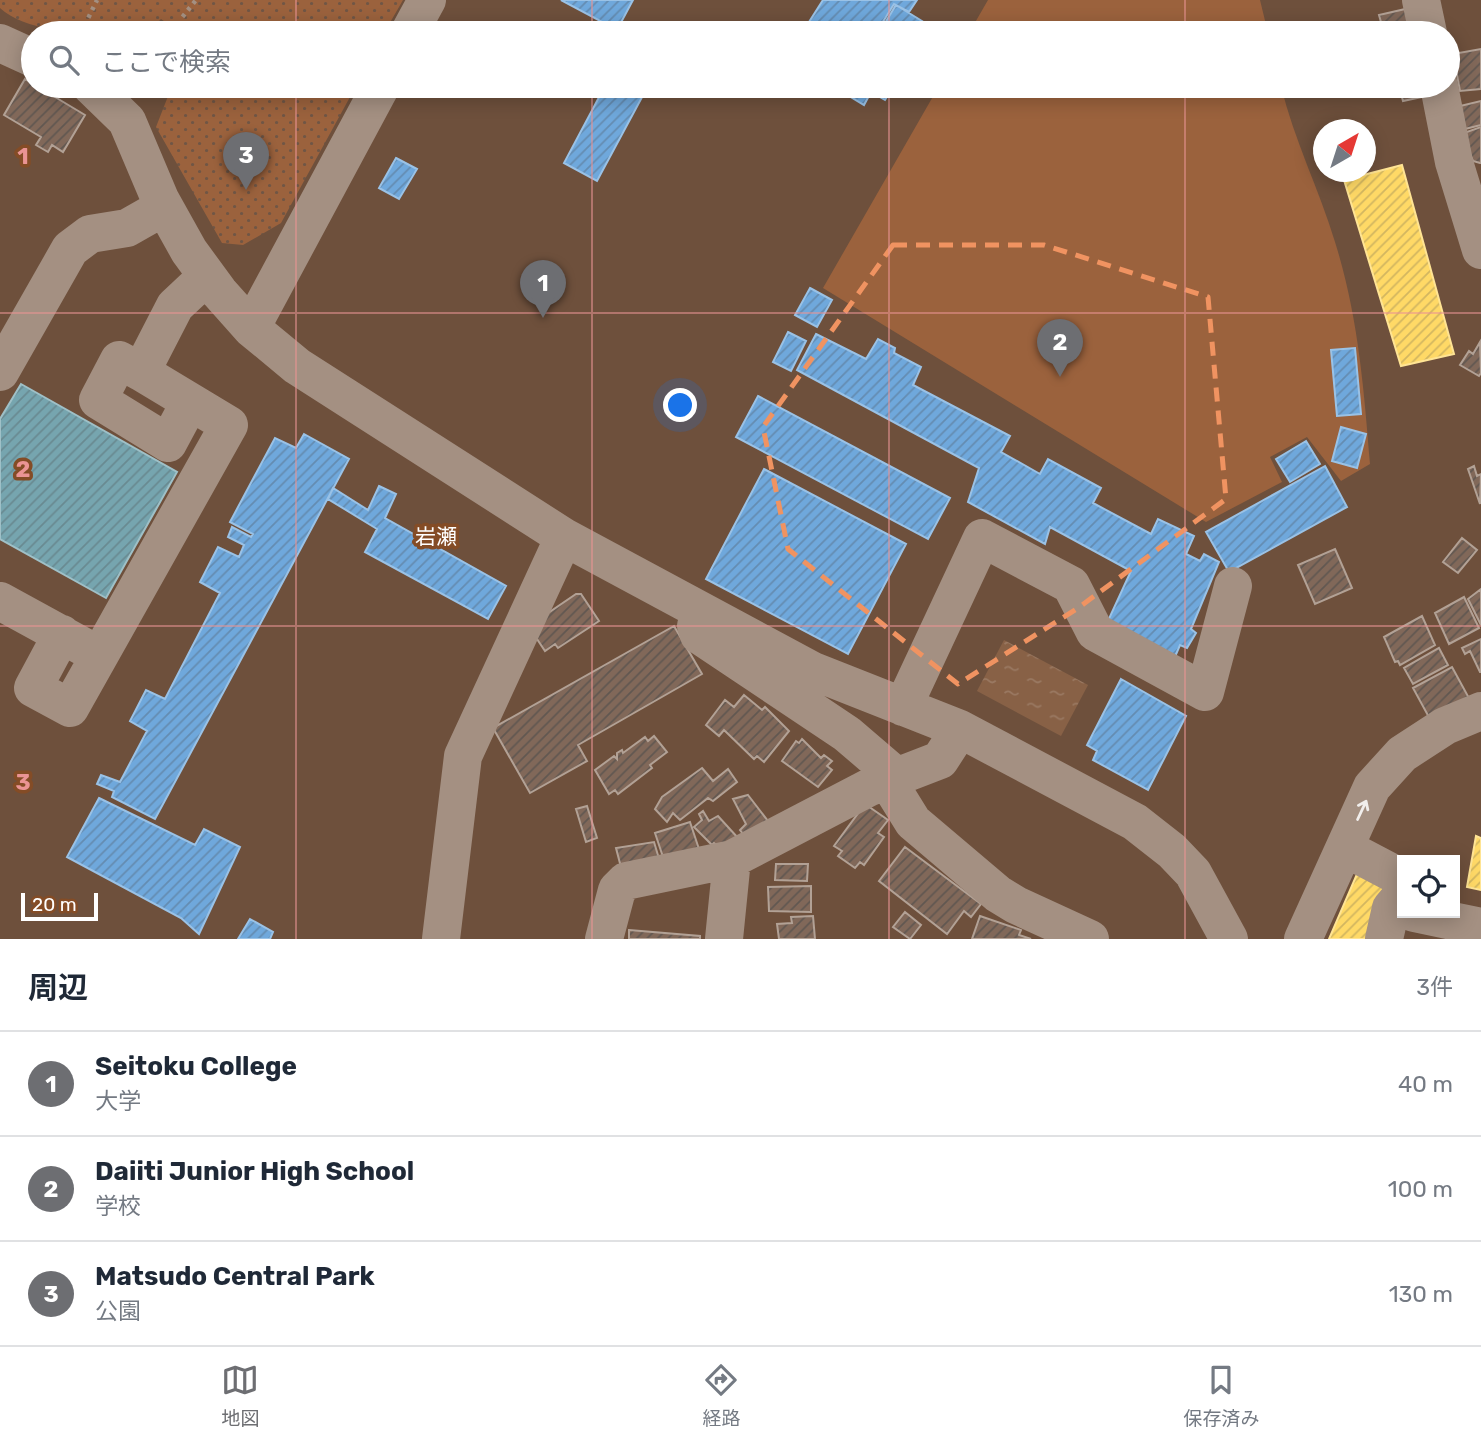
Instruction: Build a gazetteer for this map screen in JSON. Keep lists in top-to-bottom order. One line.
{"districts":["岩瀬"],"scale_bar":"20 m","north":"top right","page":{"search":"ここで検索","pins":["3","1","2"],"scale":"20 m","heading":["周辺","3件"],"list":[{"mark":"1","name":"Seitoku College","note":"大学","value":"40 m"},{"mark":"2","name":"Daiiti Junior High School","note":"学校","value":"100 m"},{"mark":"3","name":"Matsudo Central Park","note":"公園","value":"130 m"}],"nav":["地図","経路","保存済み"]},"grid":{"rows":["1","2","3"]}}
